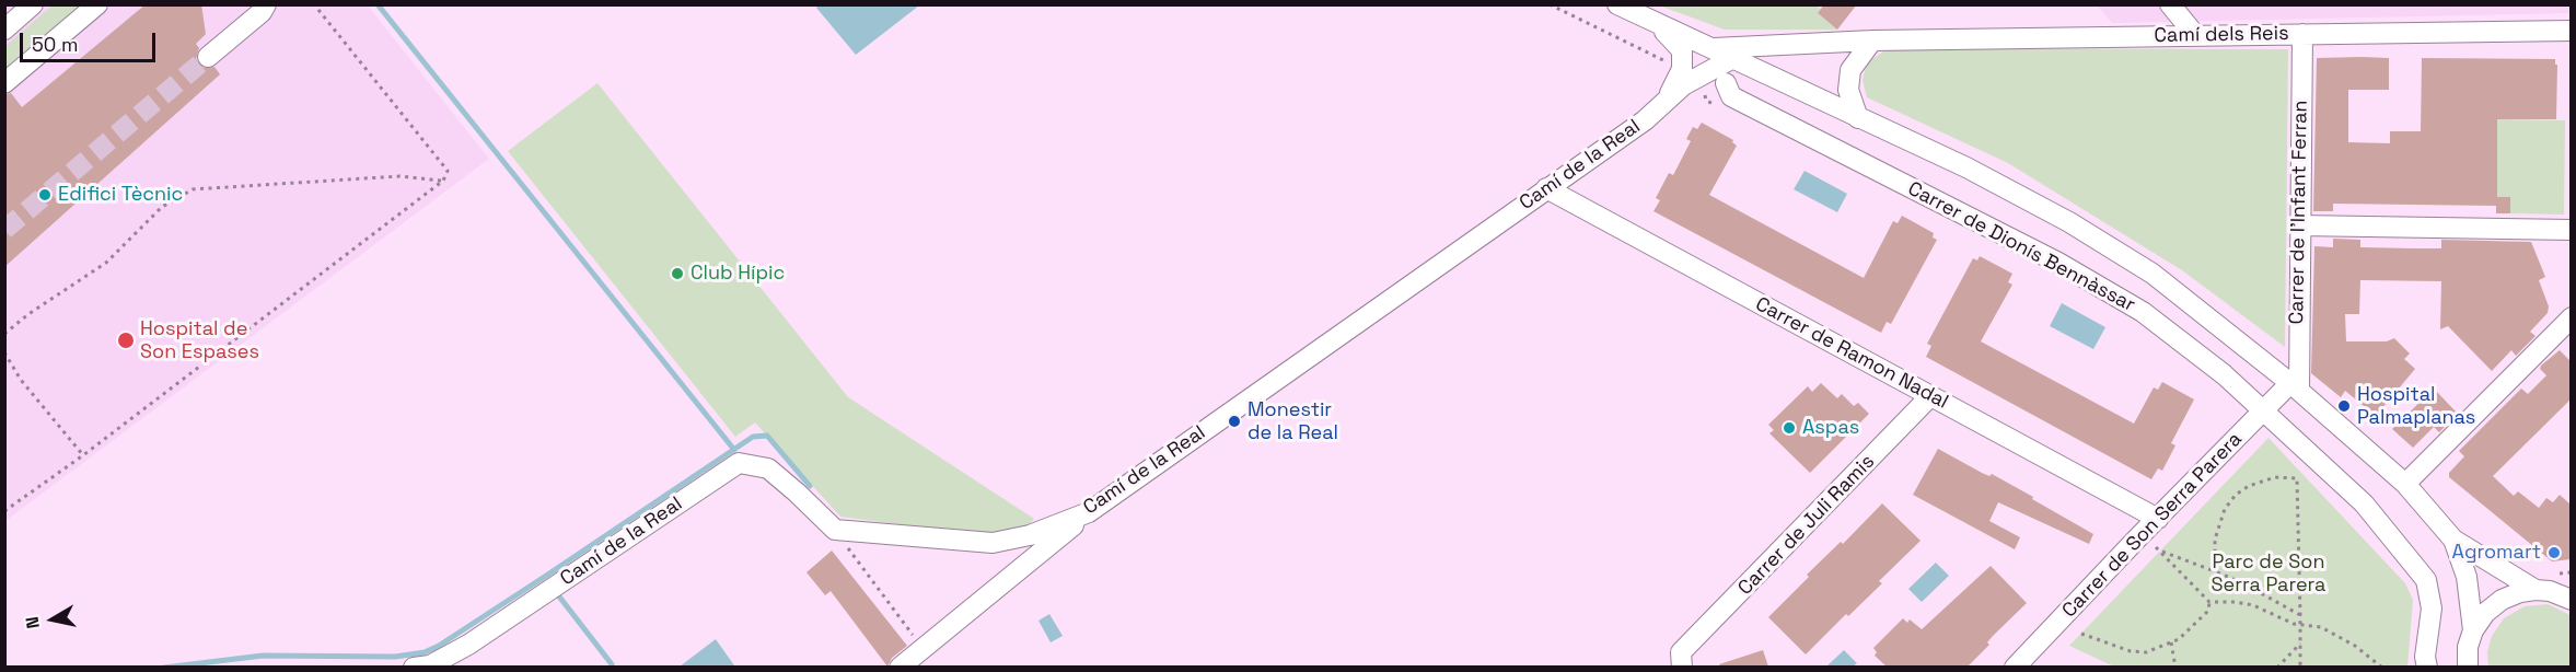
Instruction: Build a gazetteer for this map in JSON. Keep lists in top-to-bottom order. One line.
{"streets":{"street":["Camí dels Reis","Camí de la Real","Carrer de l'Infant Ferran","Carrer de Dionís Bennàssar","Carrer de Ramon Nadal","Carrer de Juli Ramis","Carrer de Son Serra Parera"]},"crossings":[["Camí dels Reis","Camí de la Real"],["Camí dels Reis","Carrer de l'Infant Ferran"],["Camí dels Reis","Carrer de Son Serra Parera"],["Camí de la Real","Carrer de Ramon Nadal"],["Carrer de l'Infant Ferran","Carrer de Son Serra Parera"],["Carrer de Dionís Bennàssar","Carrer de Son Serra Parera"],["Carrer de Ramon Nadal","Carrer de Juli Ramis"],["Carrer de Ramon Nadal","Carrer de Son Serra Parera"]],"parks":["Parc de Son Serra Parera"],"places":["Edifici Tècnic","Club Hípic","Hospital de Son Espases","Hospital Palmaplanas","Monestir de la Real","Aspas","Agromart"],"scale_bar":"50 m","north":"left"}
